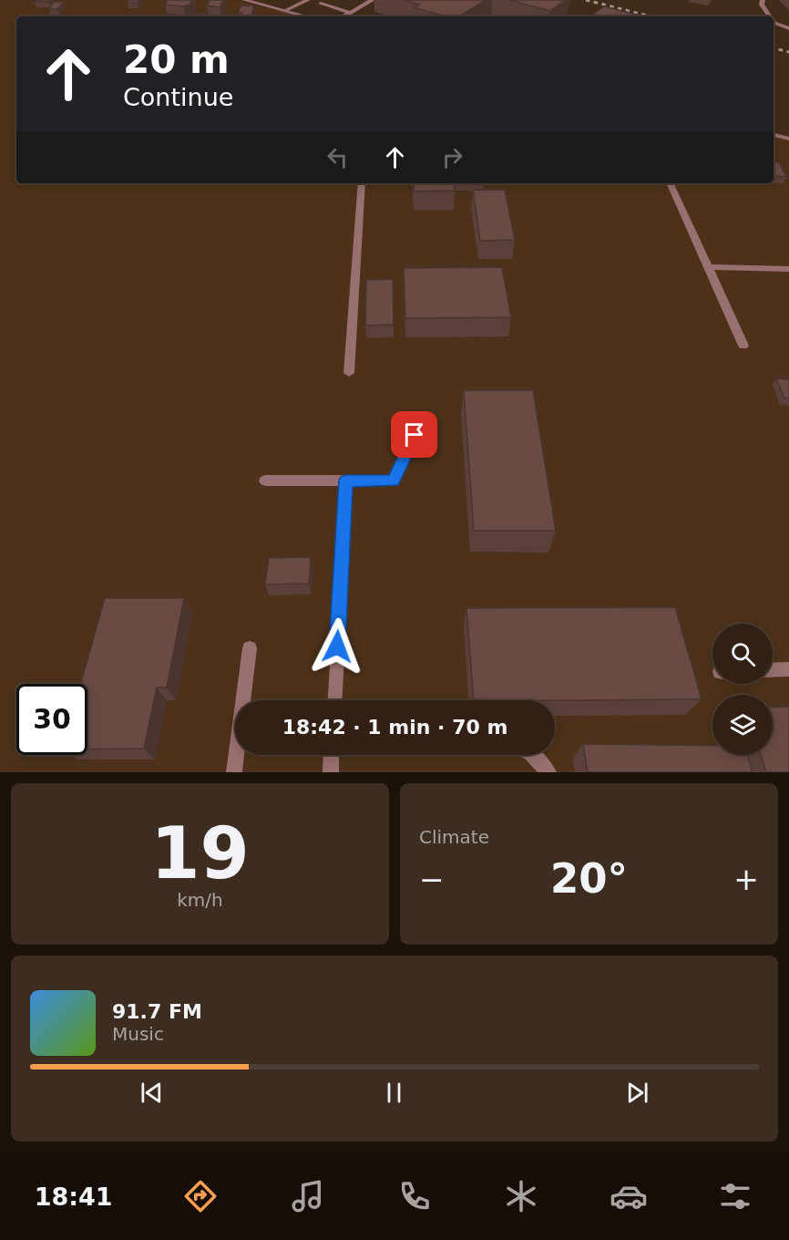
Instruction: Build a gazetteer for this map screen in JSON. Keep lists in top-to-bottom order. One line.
{"page":{"turn":["20 m","Continue"],"limit":"30","trip":"18:42 · 1 min · 70 m","tile":[["19","km/h"],"Climate"],"heat":["−","20°","+"],"song":["91.7 FM","Music"],"tabs":"18:41"}}
